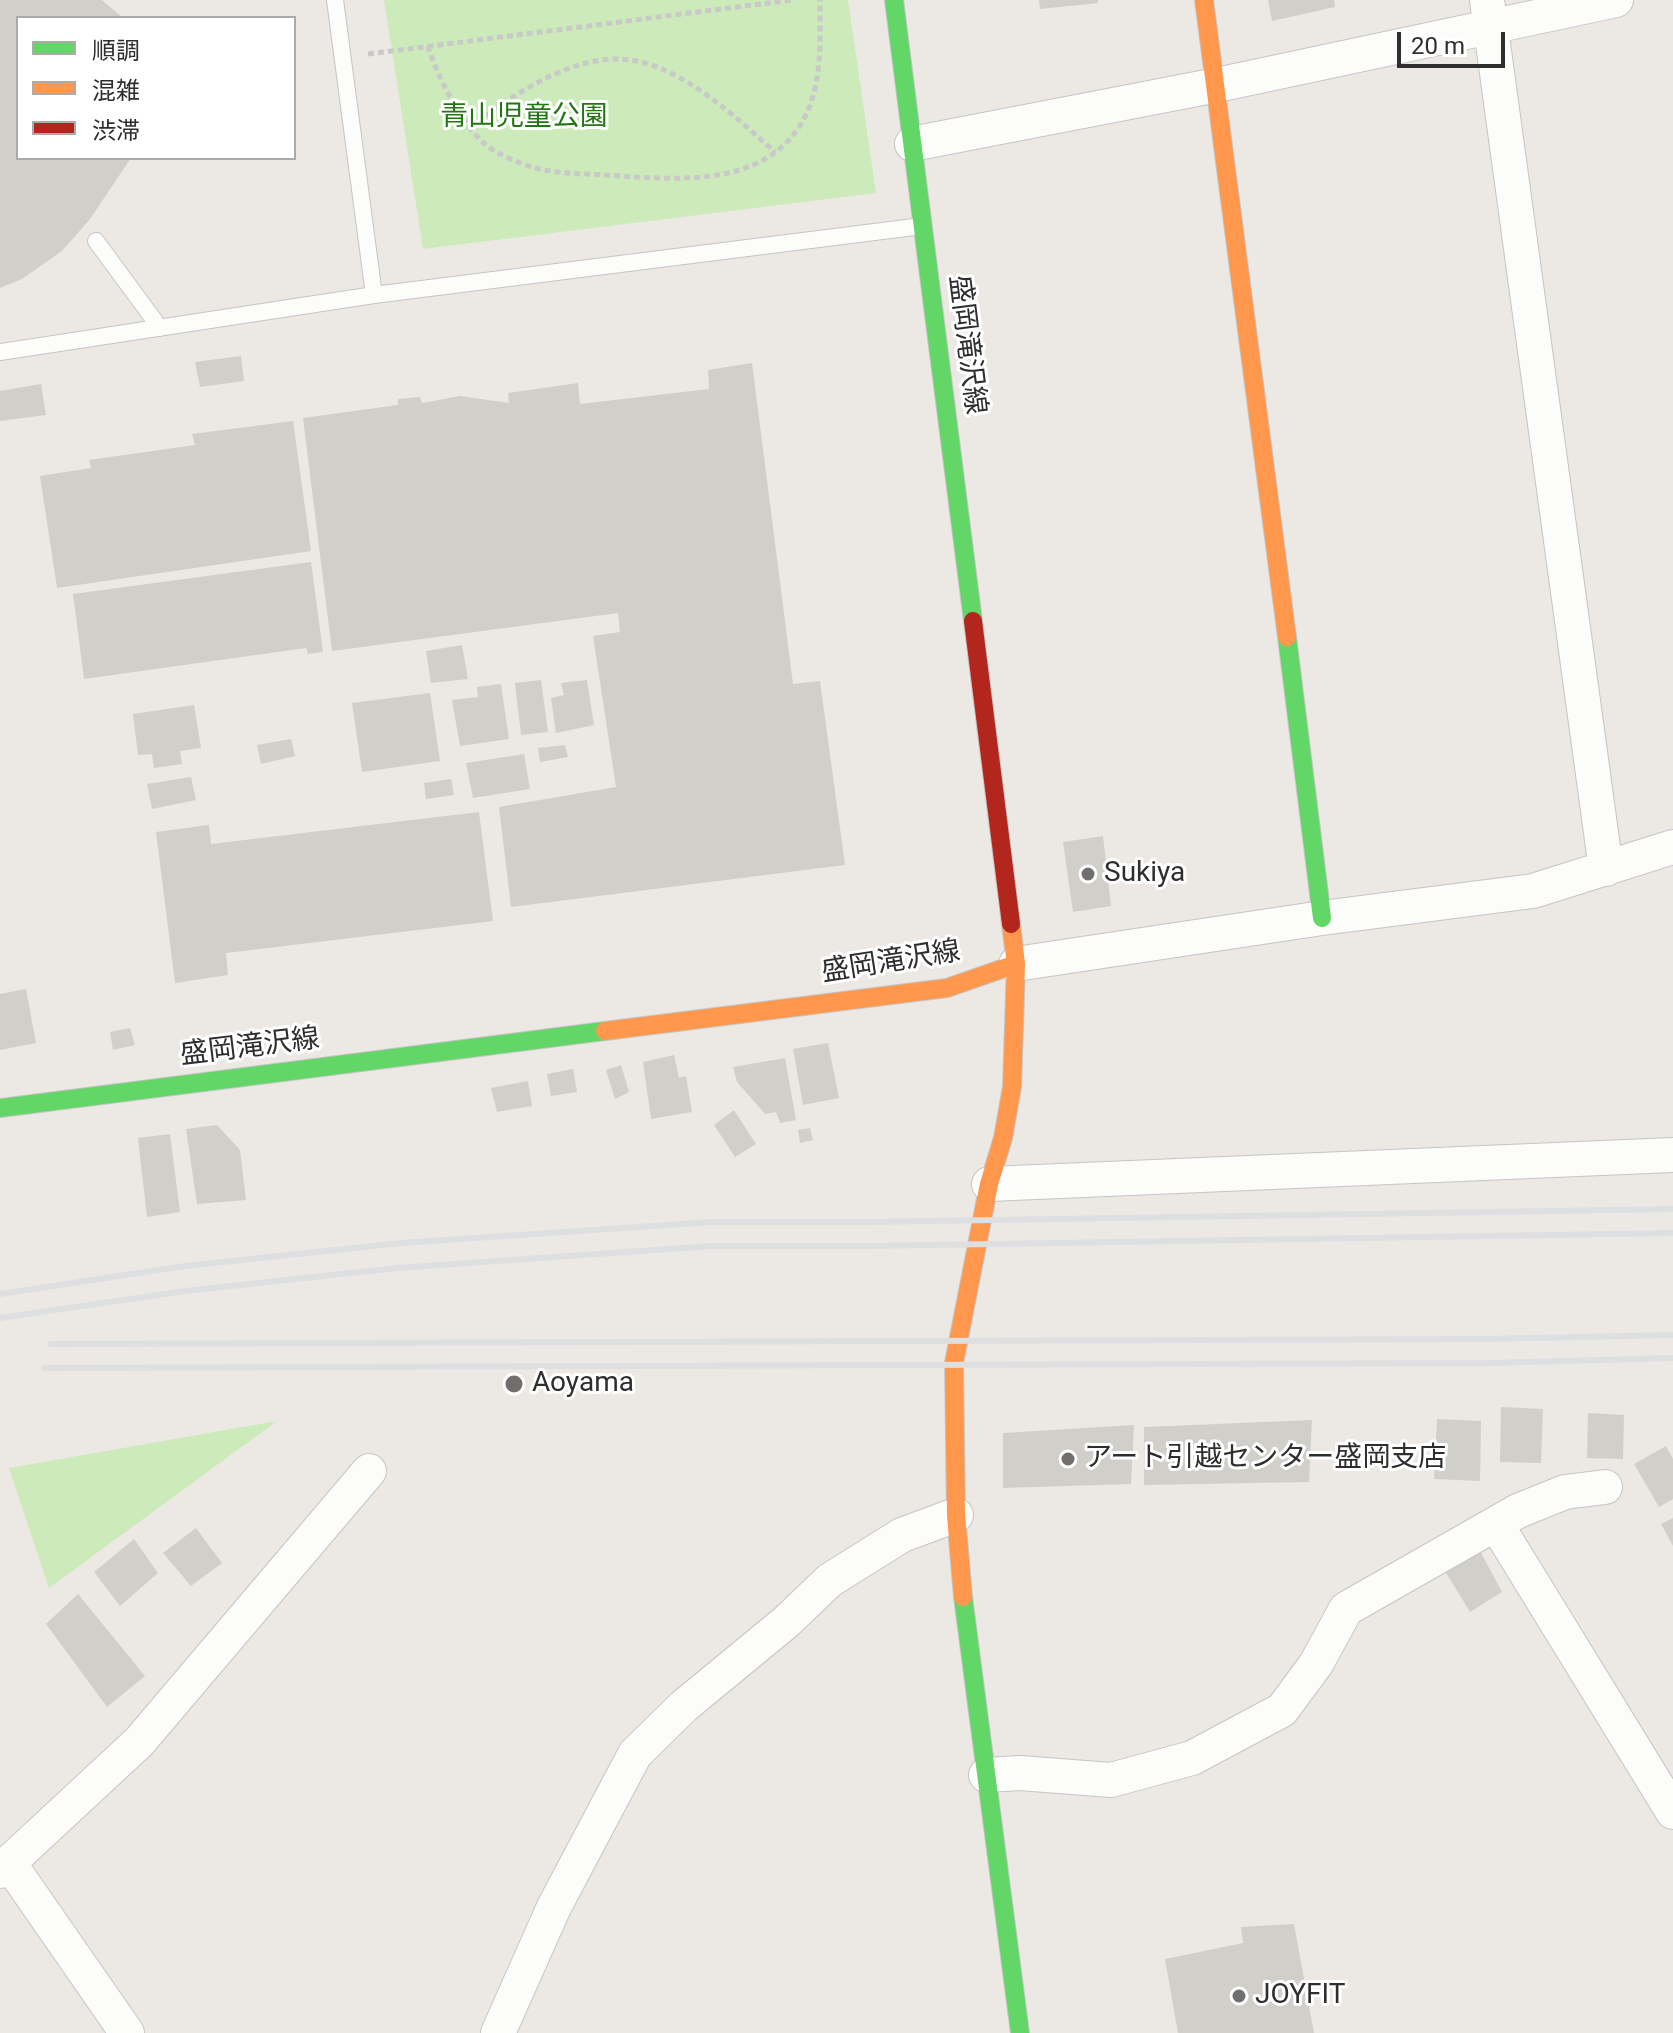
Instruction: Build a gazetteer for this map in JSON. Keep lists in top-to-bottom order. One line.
{"streets":{"street":["盛岡滝沢線"]},"parks":["青山児童公園"],"places":["Sukiya","Aoyama","アート引越センター盛岡支店","JOYFIT"],"legend":["順調","混雑","渋滞"],"scale_bar":"20 m"}
